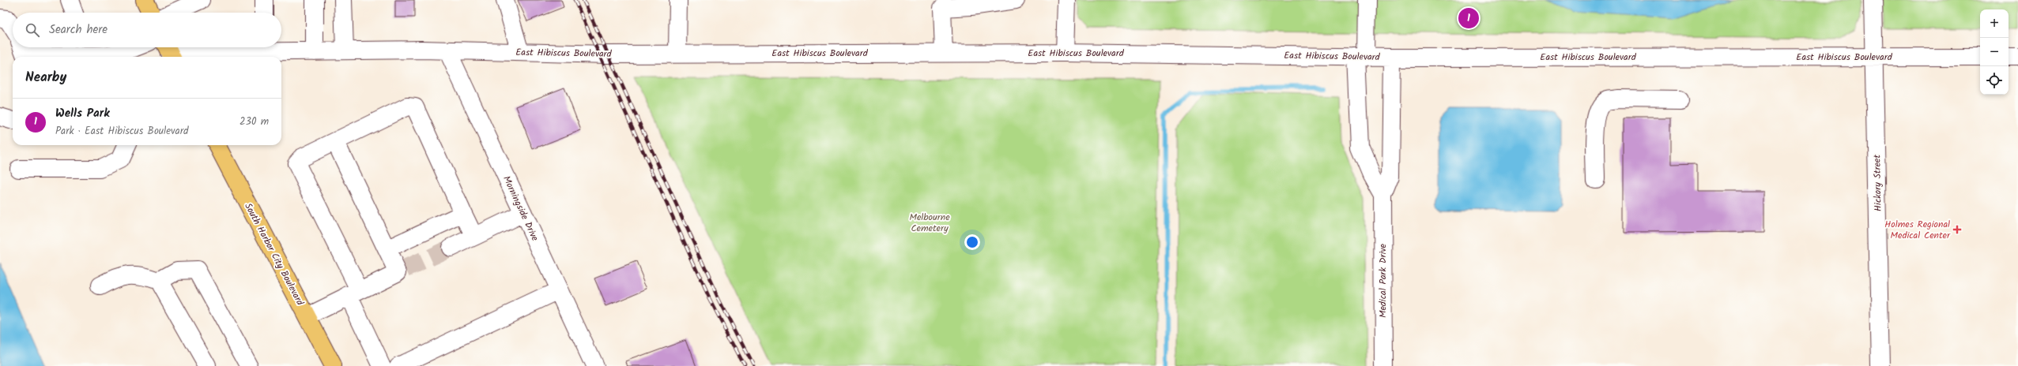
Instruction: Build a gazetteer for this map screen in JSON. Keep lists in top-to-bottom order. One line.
{"streets":{"main road":["South Harbor City Boulevard"],"street":["East Hibiscus Boulevard","Hickory Street","Morningside Drive","Medical Park Drive"]},"crossings":[["East Hibiscus Boulevard","Hickory Street"],["East Hibiscus Boulevard","Morningside Drive"],["East Hibiscus Boulevard","Medical Park Drive"]],"parks":["Melbourne Cemetery"],"places":{"health":["Holmes Regional Medical Center"]},"page":{"pins":"1","map_buttons":["+","−"],"search":"Search here","heading":"Nearby","list":[{"mark":"1","name":"Wells Park","note":"Park · East Hibiscus Boulevard","value":"230 m"}]}}
